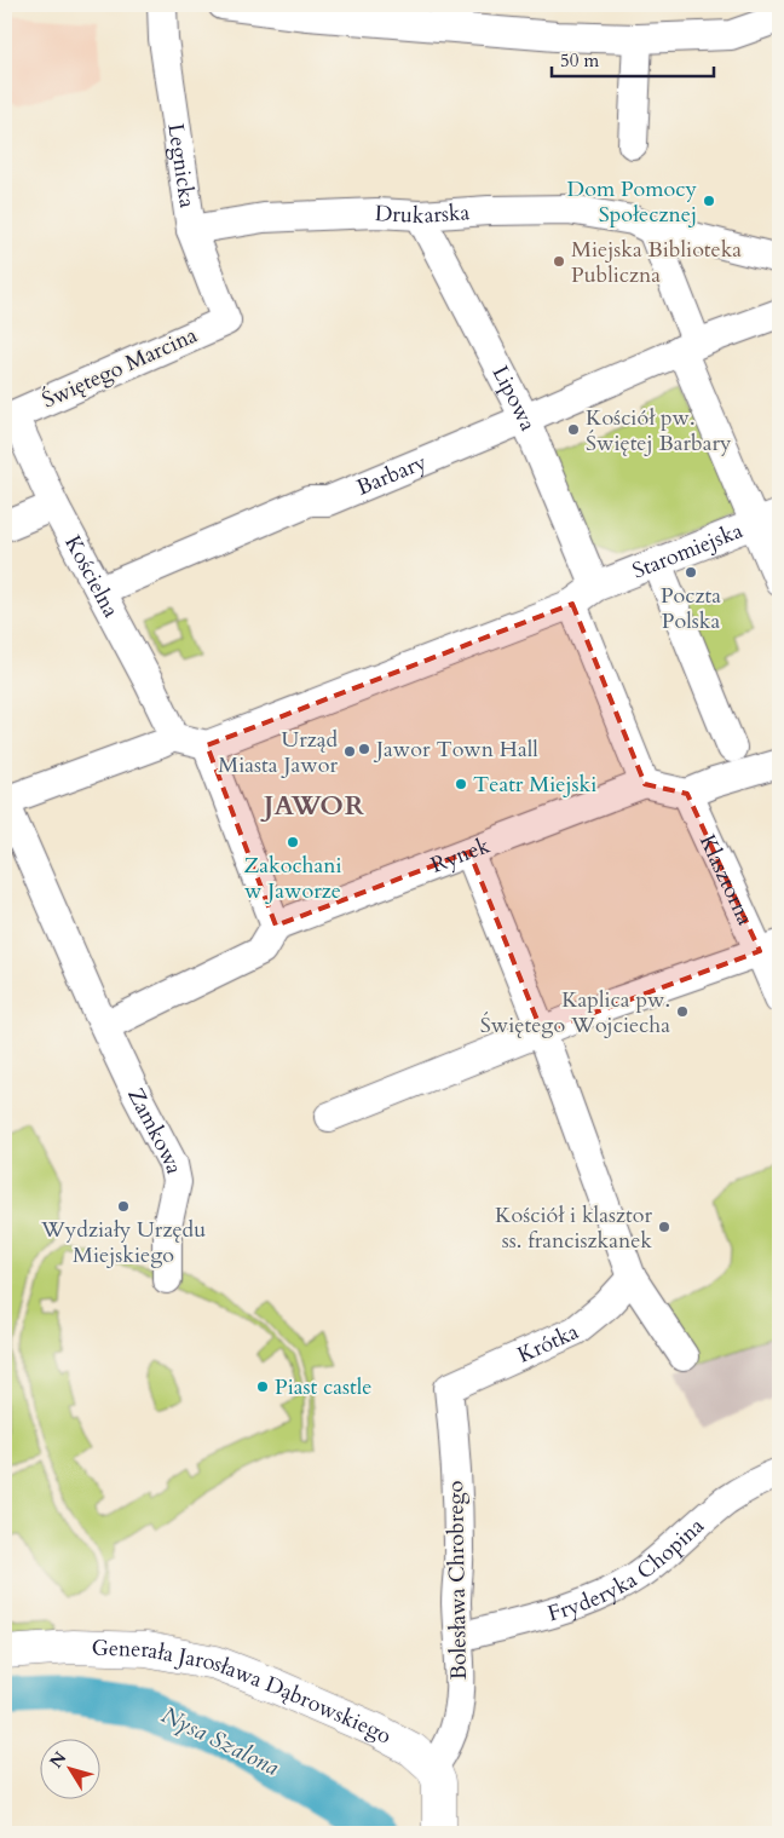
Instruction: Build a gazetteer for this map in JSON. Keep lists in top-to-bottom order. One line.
{"streets":{"main road":["Generała Jarosława Dąbrowskiego"],"street":["Legnicka","Drukarska","Świętego Marcina","Lipowa","Barbary","Staromiejska","Kościelna","Rynek","Klasztorna","Zamkowa","Krótka","Fryderyka Chopina","Bolesława Chrobrego"]},"crossings":[["Legnicka","Drukarska"],["Legnicka","Świętego Marcina"],["Drukarska","Lipowa"],["Świętego Marcina","Kościelna"],["Lipowa","Barbary"],["Lipowa","Staromiejska"],["Barbary","Kościelna"],["Krótka","Bolesława Chrobrego"],["Fryderyka Chopina","Bolesława Chrobrego"],["Bolesława Chrobrego","Generała Jarosława Dąbrowskiego"]],"districts":["JAWOR"],"water":["Nysa Szalona"],"places":["Dom Pomocy Społecznej","Miejska Biblioteka Publiczna","Kościół pw. Świętej Barbary","Poczta Polska","Jawor Town Hall","Urząd Miasta Jawor","Teatr Miejski","Zakochani w Jaworze","Kaplica pw. Świętego Wojciecha","Wydziały Urzędu Miejskiego","Kościół i klasztor ss. franciszkanek","Piast castle"],"scale_bar":"50 m","north":"top left"}
